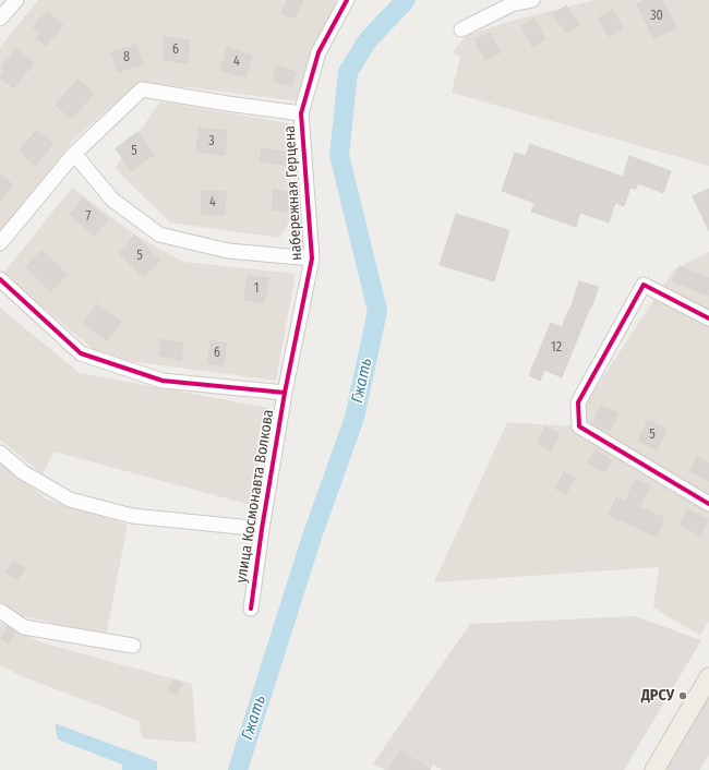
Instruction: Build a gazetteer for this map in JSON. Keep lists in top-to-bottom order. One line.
{"streets":{"street":["набережная Герцена","улица Космонавта Волкова"]},"crossings":[["набережная Герцена","улица Космонавта Волкова"]],"water":["Гжать"],"places":["ДРСУ"],"house_numbers":["30","6","8","4","3","5","4","7","5","1","12","6","5"]}
